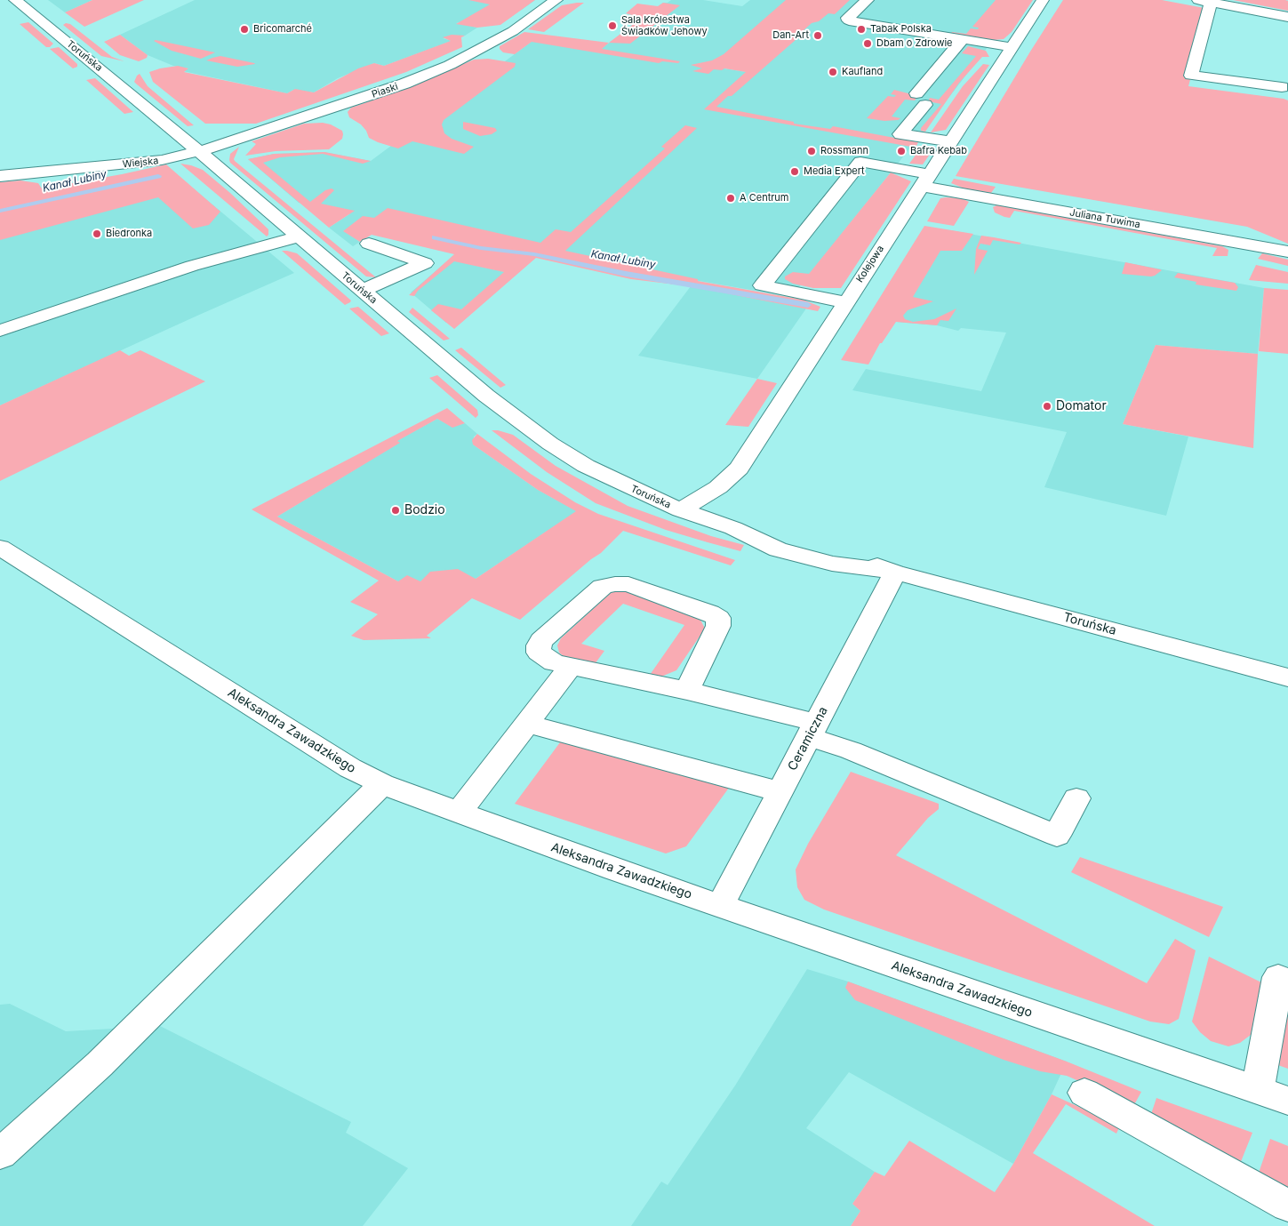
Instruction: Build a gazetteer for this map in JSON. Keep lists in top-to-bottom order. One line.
{"streets":{"street":["Toruńska","Piaski","Wiejska","Juliana Tuwima","Kolejowa","Aleksandra Zawadzkiego","Ceramiczna"]},"crossings":[["Toruńska","Piaski"],["Toruńska","Wiejska"],["Toruńska","Kolejowa"],["Toruńska","Ceramiczna"],["Piaski","Wiejska"],["Juliana Tuwima","Kolejowa"],["Aleksandra Zawadzkiego","Ceramiczna"]],"water":["Kanał Lubiny"],"places":["Sala Królestwa Świadków Jehowy","Bricomarché","Tabak Polska","Dan-Art","Dbam o Zdrowie","Kaufland","Rossmann","Bafra Kebab","Media Expert","A Centrum","Biedronka","Domator","Bodzio"]}
